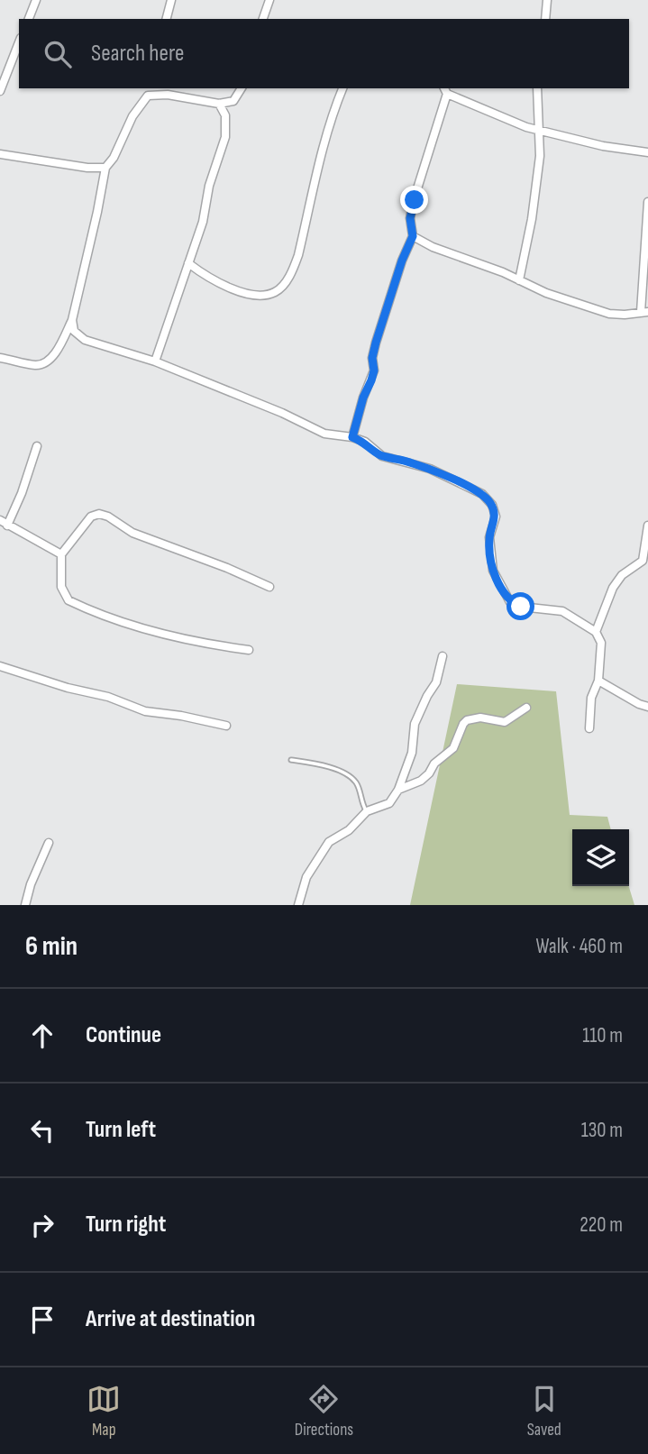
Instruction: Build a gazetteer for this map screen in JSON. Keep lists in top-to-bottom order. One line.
{"page":{"search":"Search here","heading":["6 min","Walk · 460 m"],"list":[["Continue","110 m"],["Turn left","130 m"],["Turn right","220 m"],"Arrive at destination"],"nav":["Map","Directions","Saved"]}}
